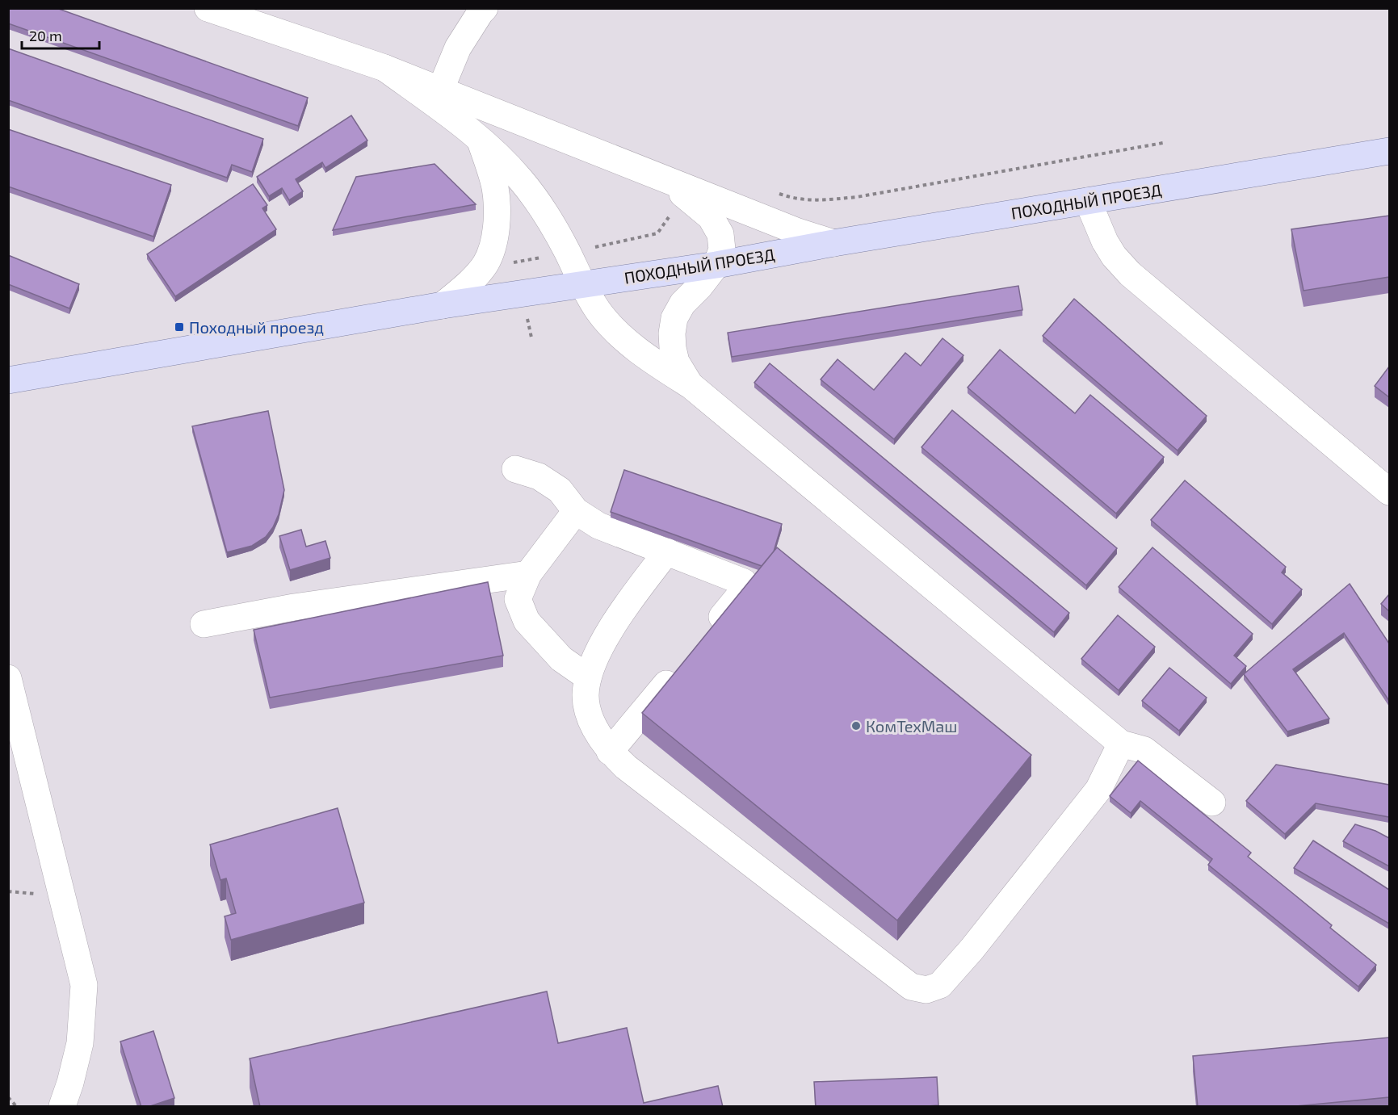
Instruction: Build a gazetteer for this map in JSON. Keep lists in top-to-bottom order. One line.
{"streets":{"main road":["ПОХОДНЫЙ ПРОЕЗД"]},"places":{"transit":["Походный проезд"],"other":["КомТехМаш"]},"scale_bar":"20 m"}
